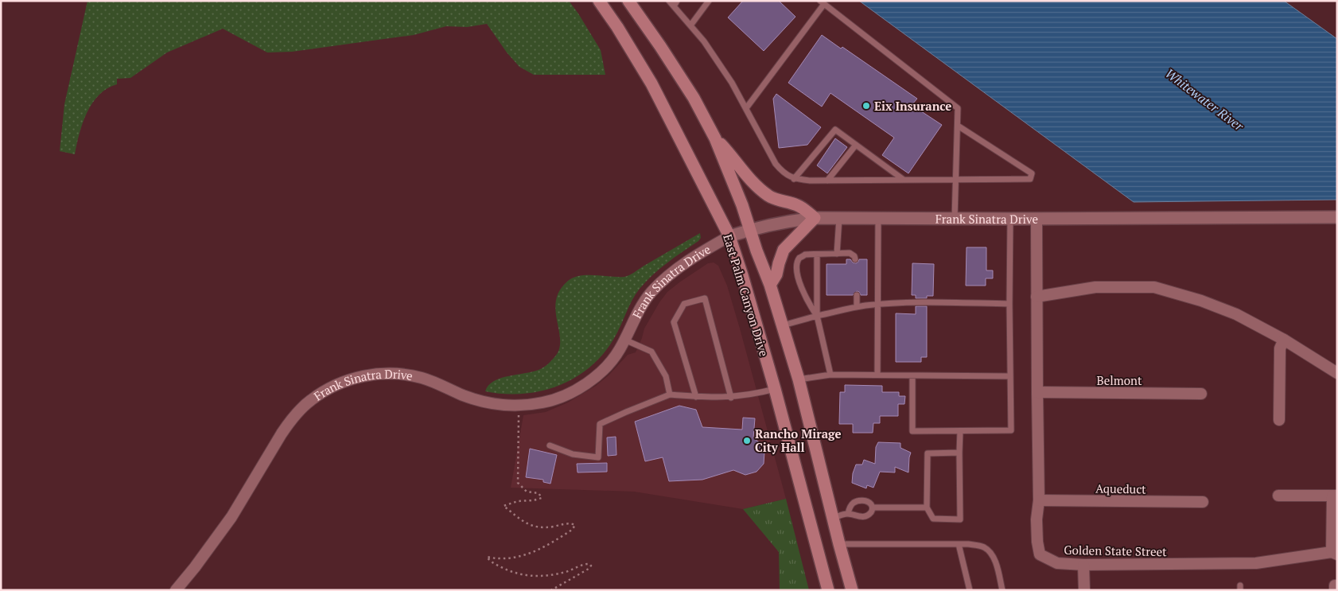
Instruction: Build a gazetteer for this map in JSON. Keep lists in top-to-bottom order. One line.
{"streets":{"main road":["Frank Sinatra Drive","East Palm Canyon Drive"],"street":["Belmont","Aqueduct","Golden State Street"]},"crossings":[["Frank Sinatra Drive","East Palm Canyon Drive"],["Frank Sinatra Drive","Golden State Street"],["Belmont","Golden State Street"],["Aqueduct","Golden State Street"]],"water":["Whitewater River"],"places":["Eix Insurance","Rancho Mirage City Hall"]}
